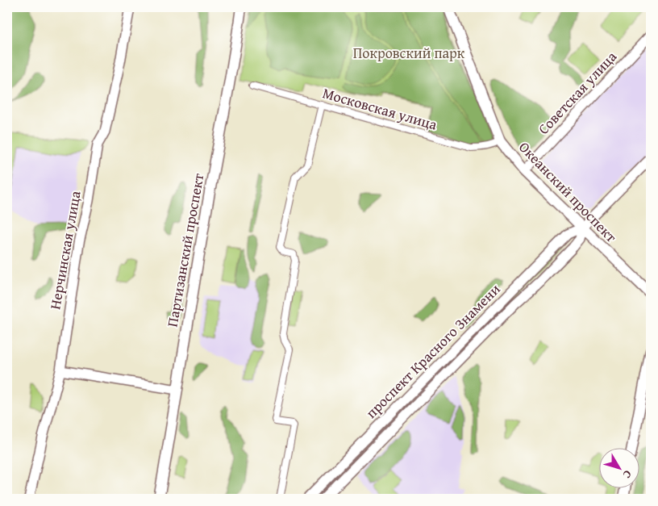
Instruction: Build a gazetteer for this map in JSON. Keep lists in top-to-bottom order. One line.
{"streets":{"main road":["Советская улица","Океанский проспект","Нерчинская улица","Партизанский проспект","проспект Красного Знамени"],"street":["Московская улица"]},"crossings":[["Советская улица","Океанский проспект"],["Московская улица","Океанский проспект"],["Океанский проспект","проспект Красного Знамени"]],"parks":["Покровский парк"],"north":"bottom right"}
